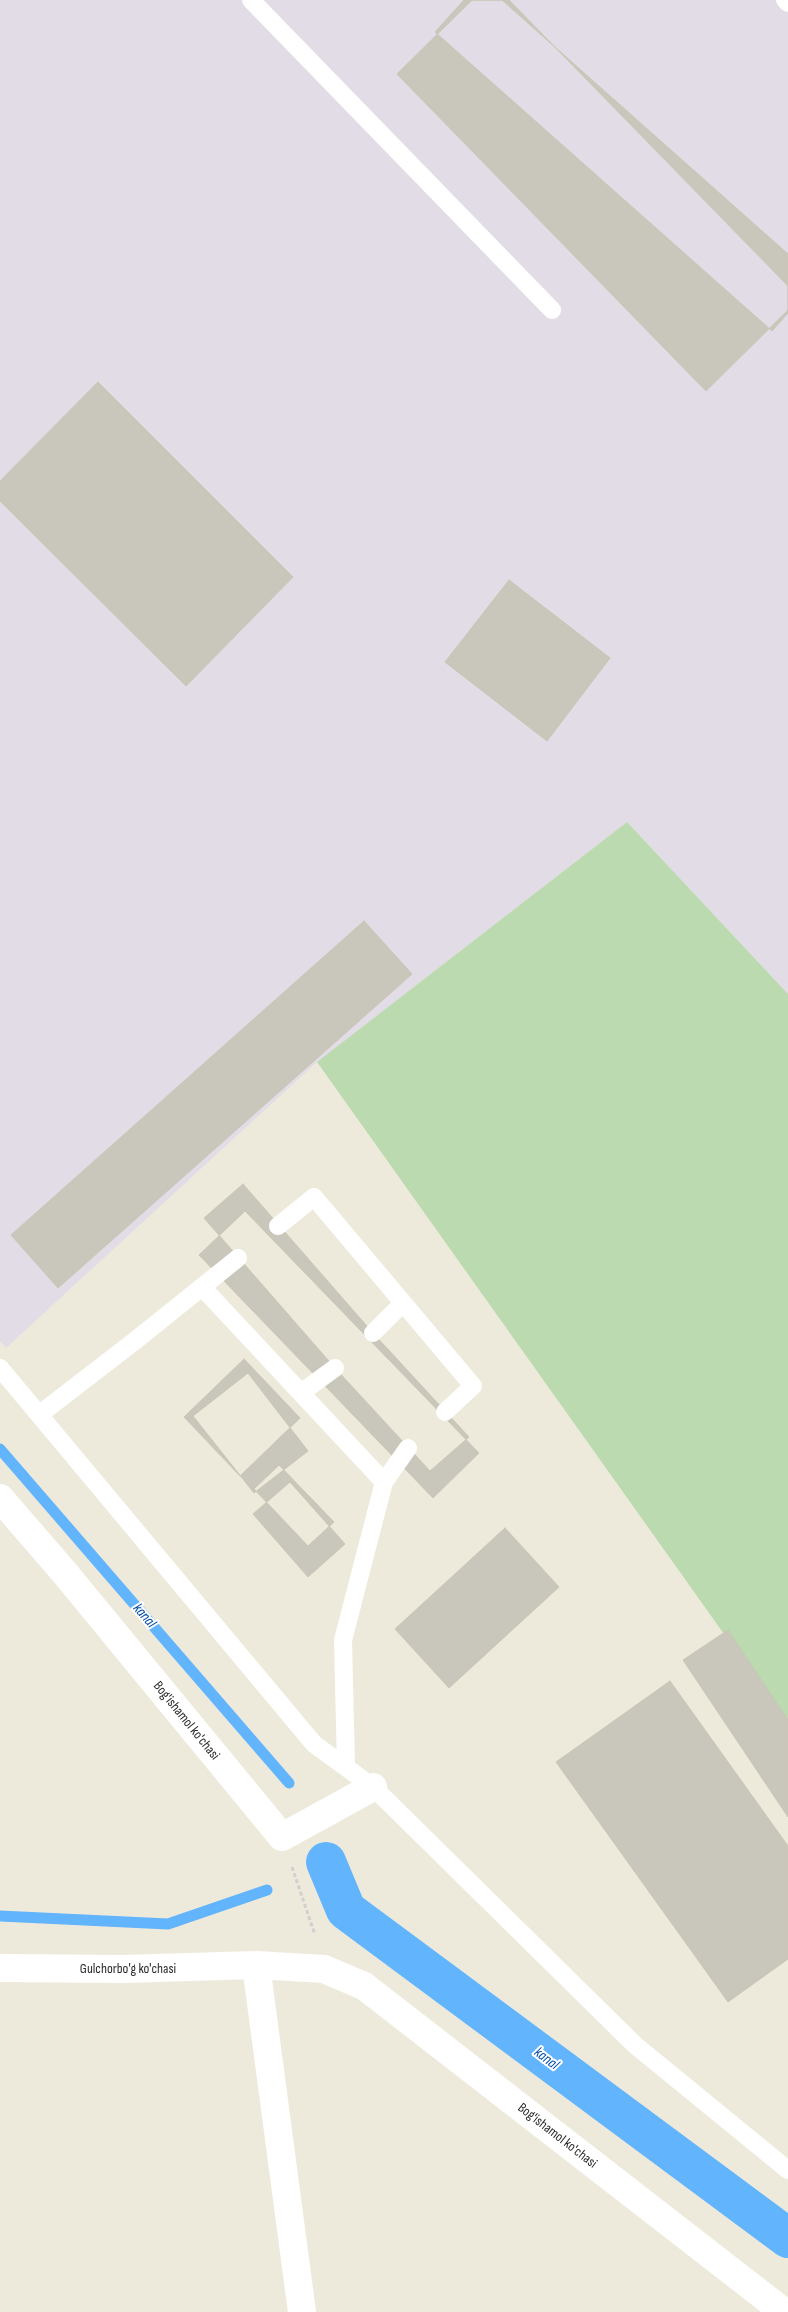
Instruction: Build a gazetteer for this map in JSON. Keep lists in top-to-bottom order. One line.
{"streets":{"street":["Bog'ishamol ko'chasi","Gulchorbo'g ko'chasi"]},"crossings":[["Bog'ishamol ko'chasi","Gulchorbo'g ko'chasi"]],"water":["kanal"]}
